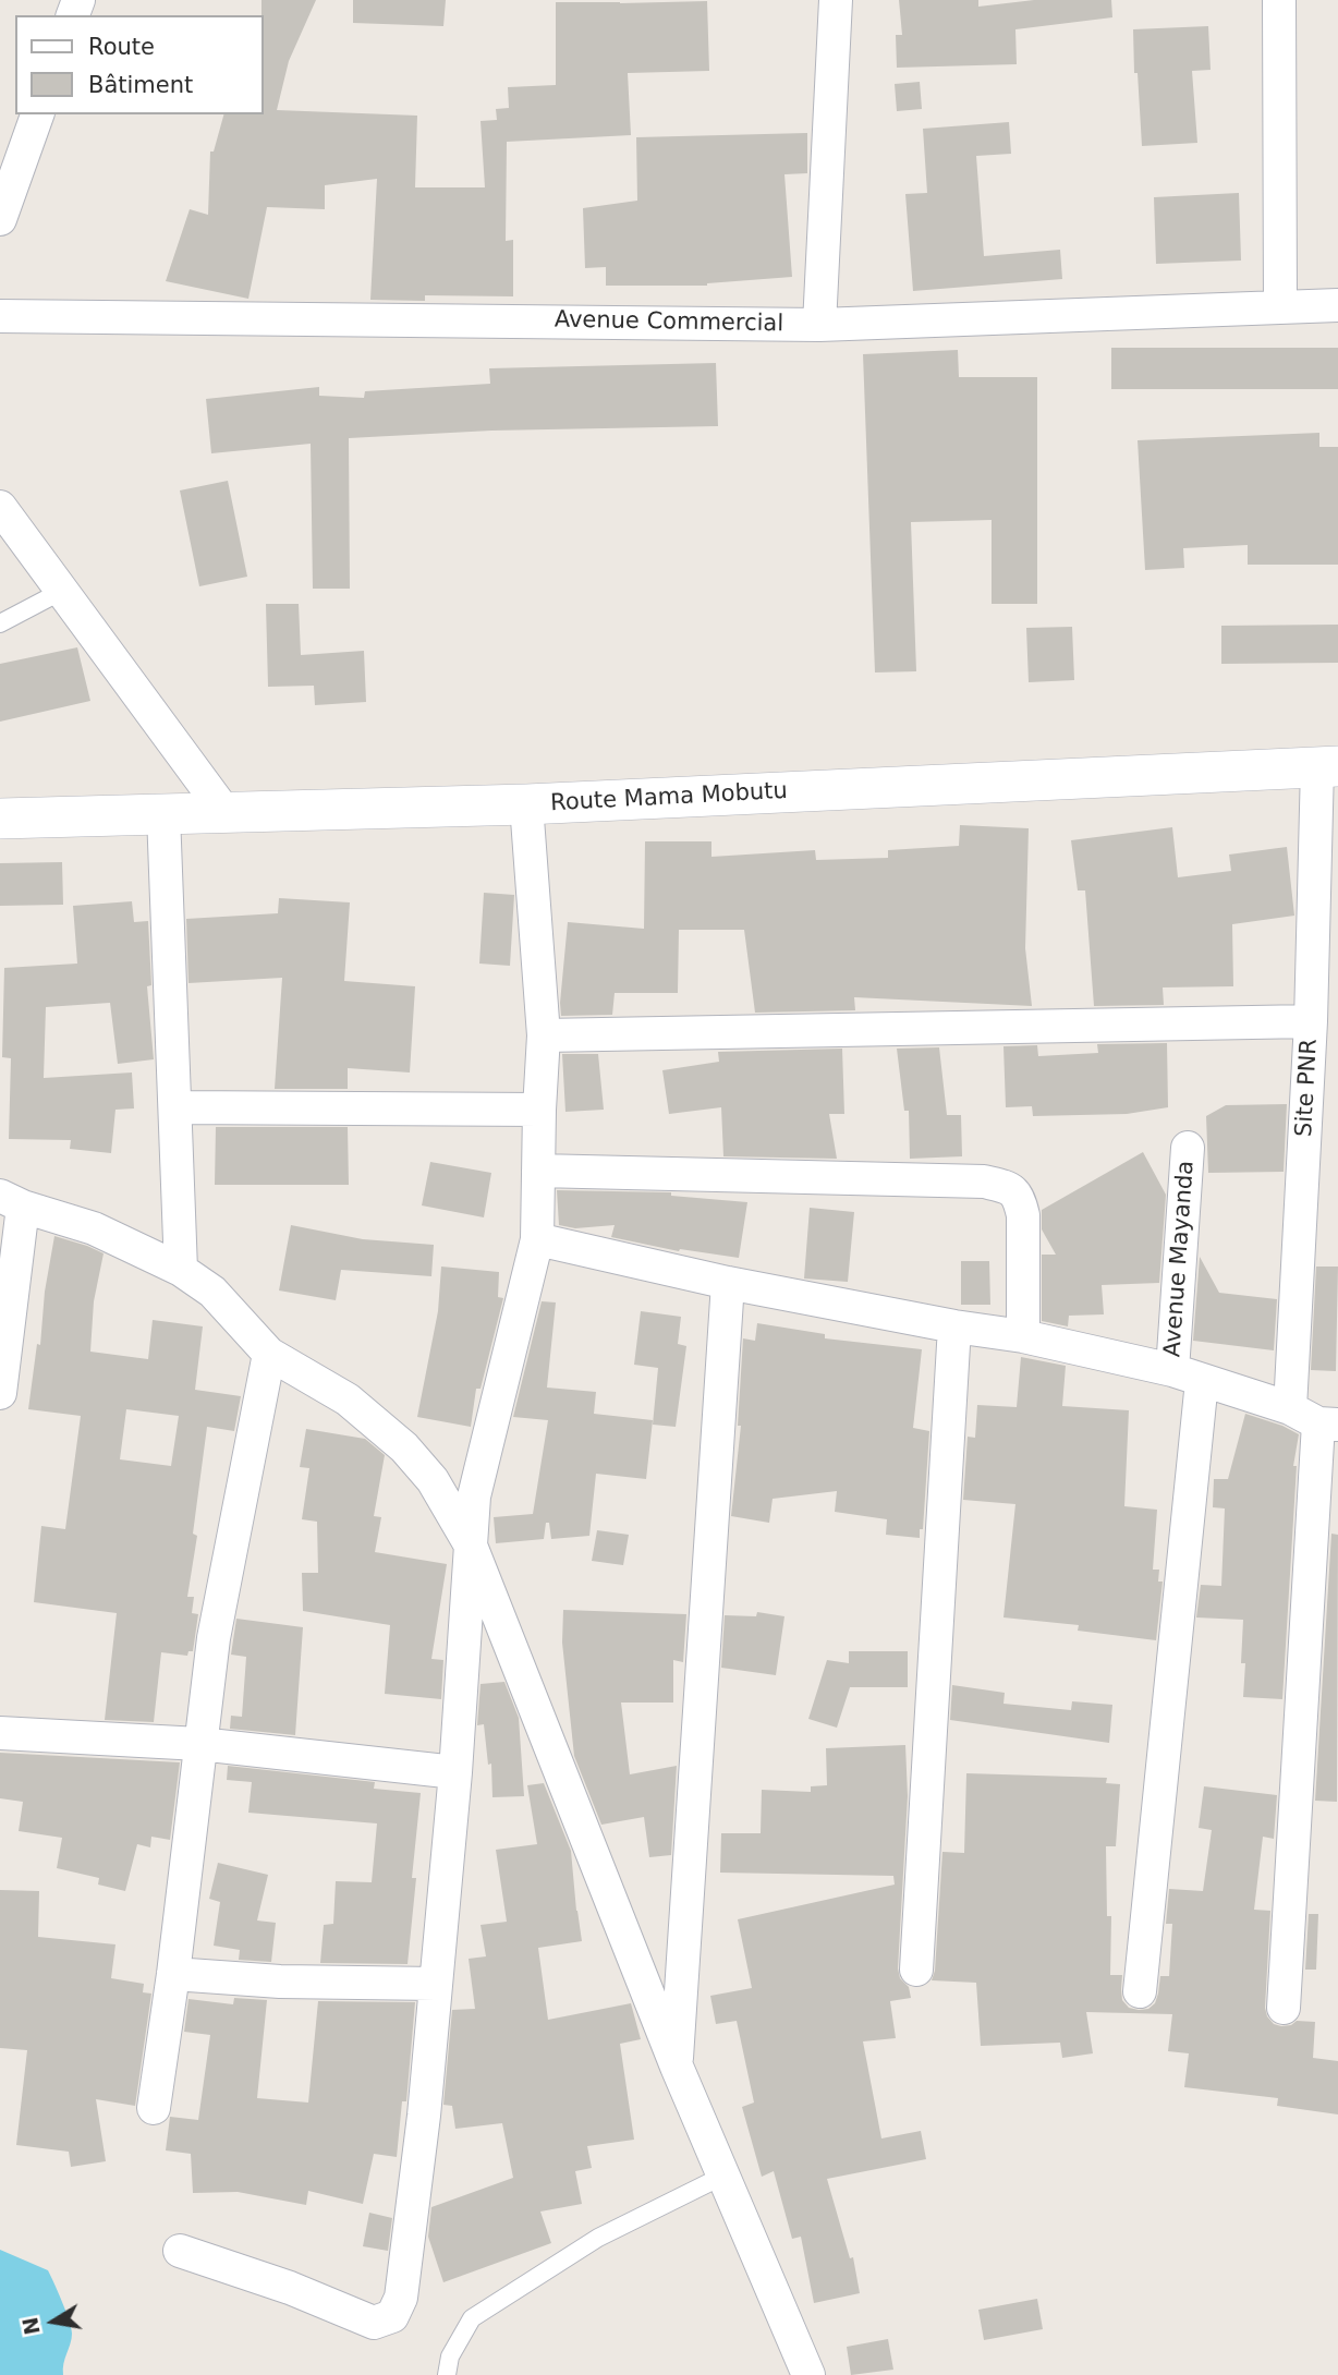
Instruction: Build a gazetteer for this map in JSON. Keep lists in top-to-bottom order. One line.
{"streets":{"street":["Avenue Commercial","Route Mama Mobutu","Site PNR","Avenue Mayanda"]},"crossings":[["Route Mama Mobutu","Site PNR"]],"legend":["Route","Bâtiment"],"north":"left"}
